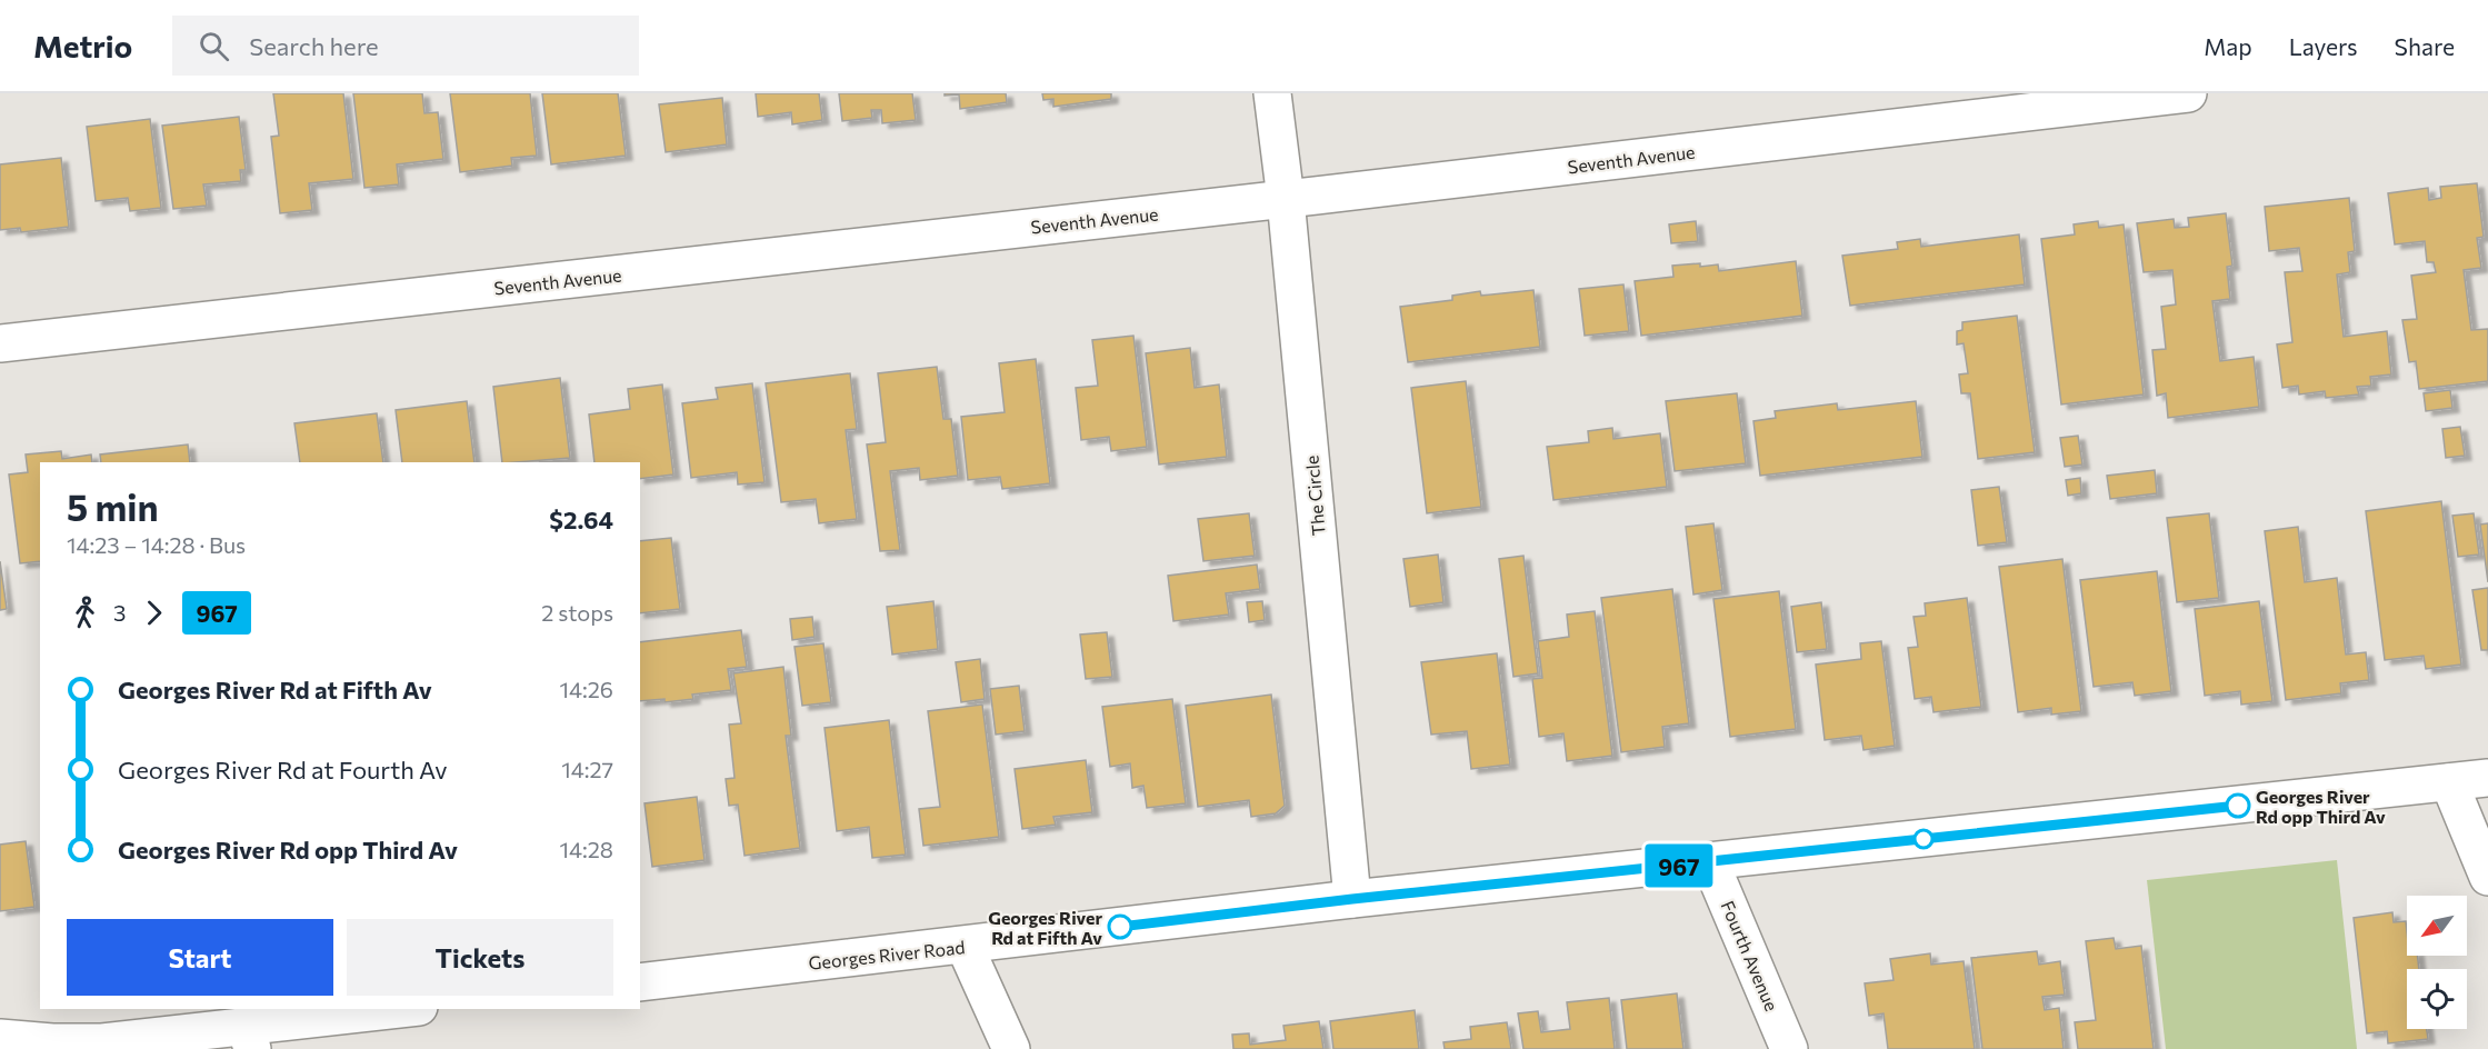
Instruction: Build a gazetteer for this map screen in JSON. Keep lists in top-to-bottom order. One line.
{"streets":{"street":["Seventh Avenue","The Circle","Georges River Road","Fourth Avenue"]},"crossings":[["Seventh Avenue","The Circle"],["The Circle","Georges River Road"],["Georges River Road","Fourth Avenue"]],"places":["Georges River Rd opp Third Av","Georges River Rd at Fifth Av"],"lines":["bus line 967"],"north":"bottom left","page":{"header":"Metrio","search":"Search here","nav":["Map","Layers","Share"],"on_map":"967","heading":["5 min","14:23 – 14:28 · Bus","$2.64"],"legs":["3","967","2 stops"],"list":[{"name":"Georges River Rd at Fifth Av","value":"14:26"},{"name":"Georges River Rd at Fourth Av","value":"14:27"},{"name":"Georges River Rd opp Third Av","value":"14:28"}],"buttons":["Start","Tickets"]}}
